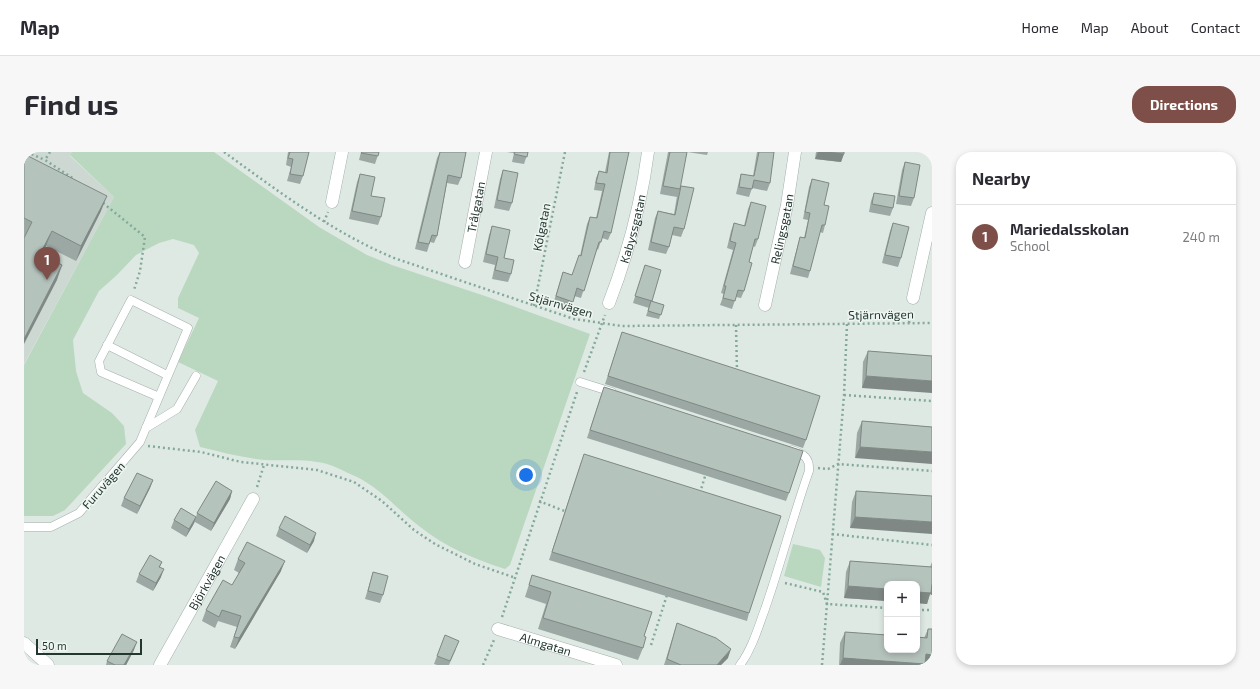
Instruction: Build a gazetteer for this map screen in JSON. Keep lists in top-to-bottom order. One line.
{"streets":{"street":["Trålgatan","Kabyssgatan","Relingsgatan","Björkvägen","Almgatan"],"lane":["Furuvägen"],"path":["Kölgatan","Stjärnvägen"]},"crossings":[["Kölgatan","Stjärnvägen"]],"scale_bar":"50 m","page":{"header":"Map","nav":["Home","Map","About","Contact"],"buttons":"Directions","title":"Find us","heading":"Nearby","list":[{"mark":"1","name":"Mariedalsskolan","note":"School","value":"240 m"}],"pins":"1","map_buttons":["+","−"],"scale":"50 m"}}
